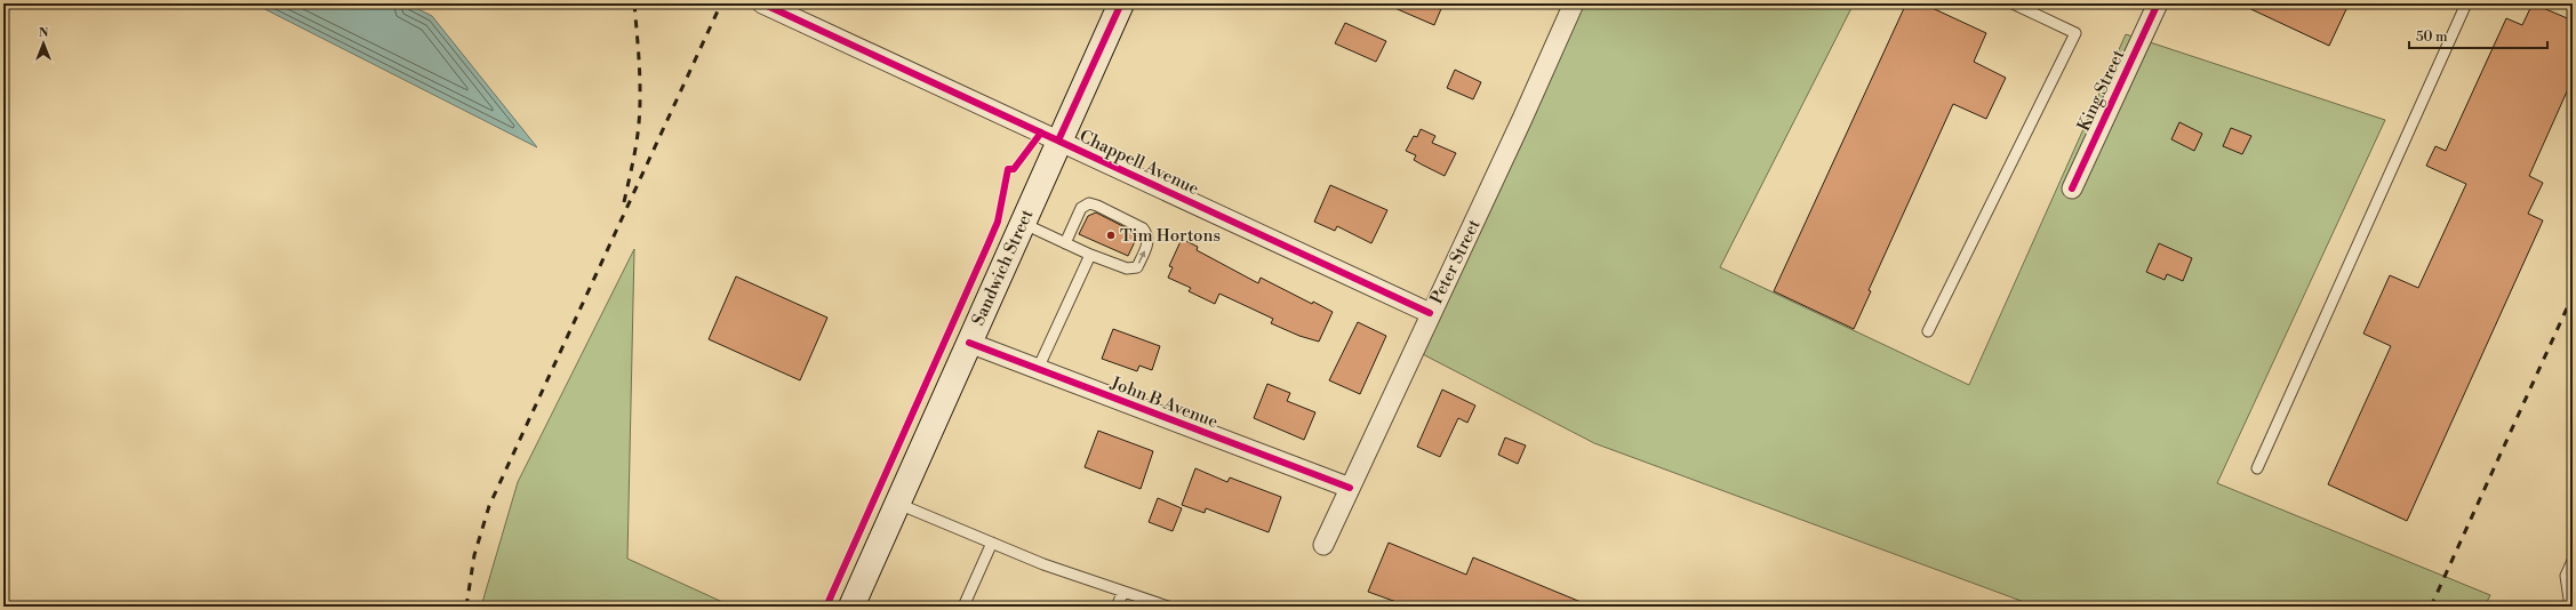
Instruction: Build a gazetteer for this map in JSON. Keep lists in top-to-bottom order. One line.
{"streets":{"main road":["Sandwich Street"],"street":["King Street","Chappell Avenue","Peter Street","John B Avenue"]},"crossings":[["Chappell Avenue","Peter Street"],["Chappell Avenue","Sandwich Street"],["Peter Street","John B Avenue"],["Sandwich Street","John B Avenue"]],"places":["Tim Hortons"],"scale_bar":"50 m","north":"top"}
